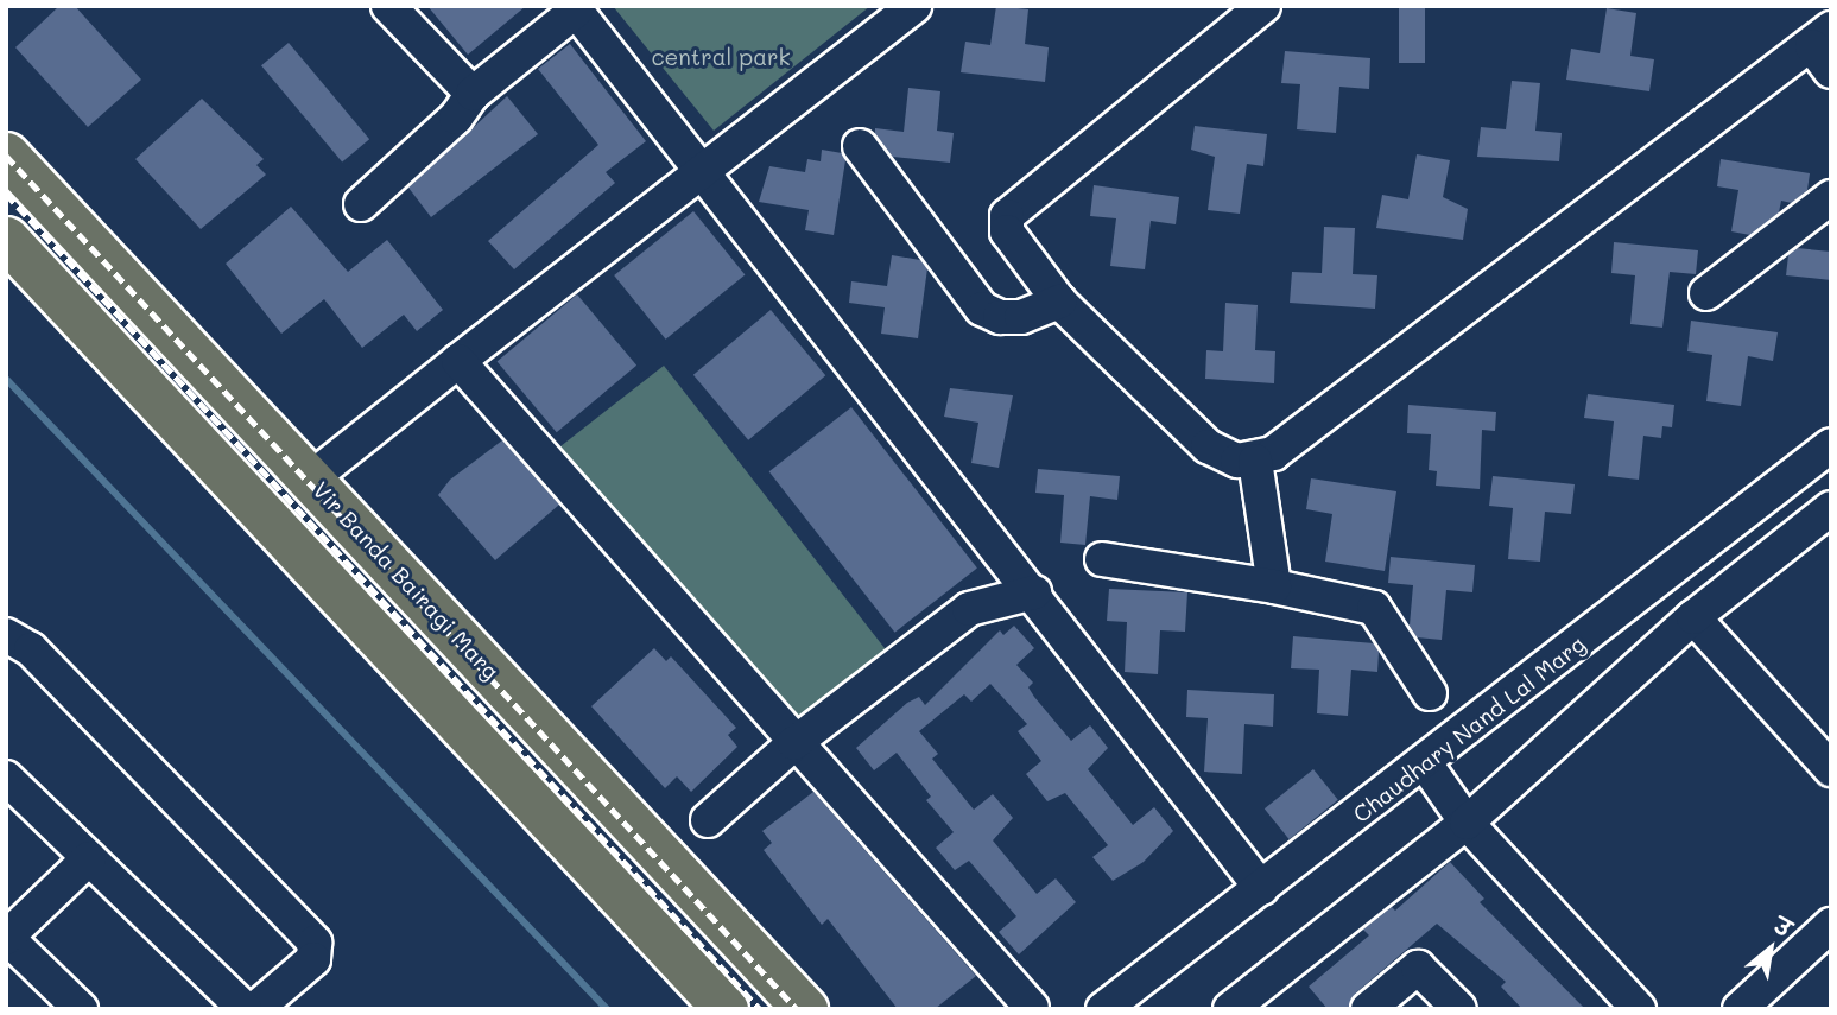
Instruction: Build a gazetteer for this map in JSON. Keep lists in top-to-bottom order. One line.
{"streets":{"main road":["Vir Banda Bairagi Marg"],"street":["Chaudhary Nand Lal Marg"]},"parks":["central park"],"north":"top right"}
